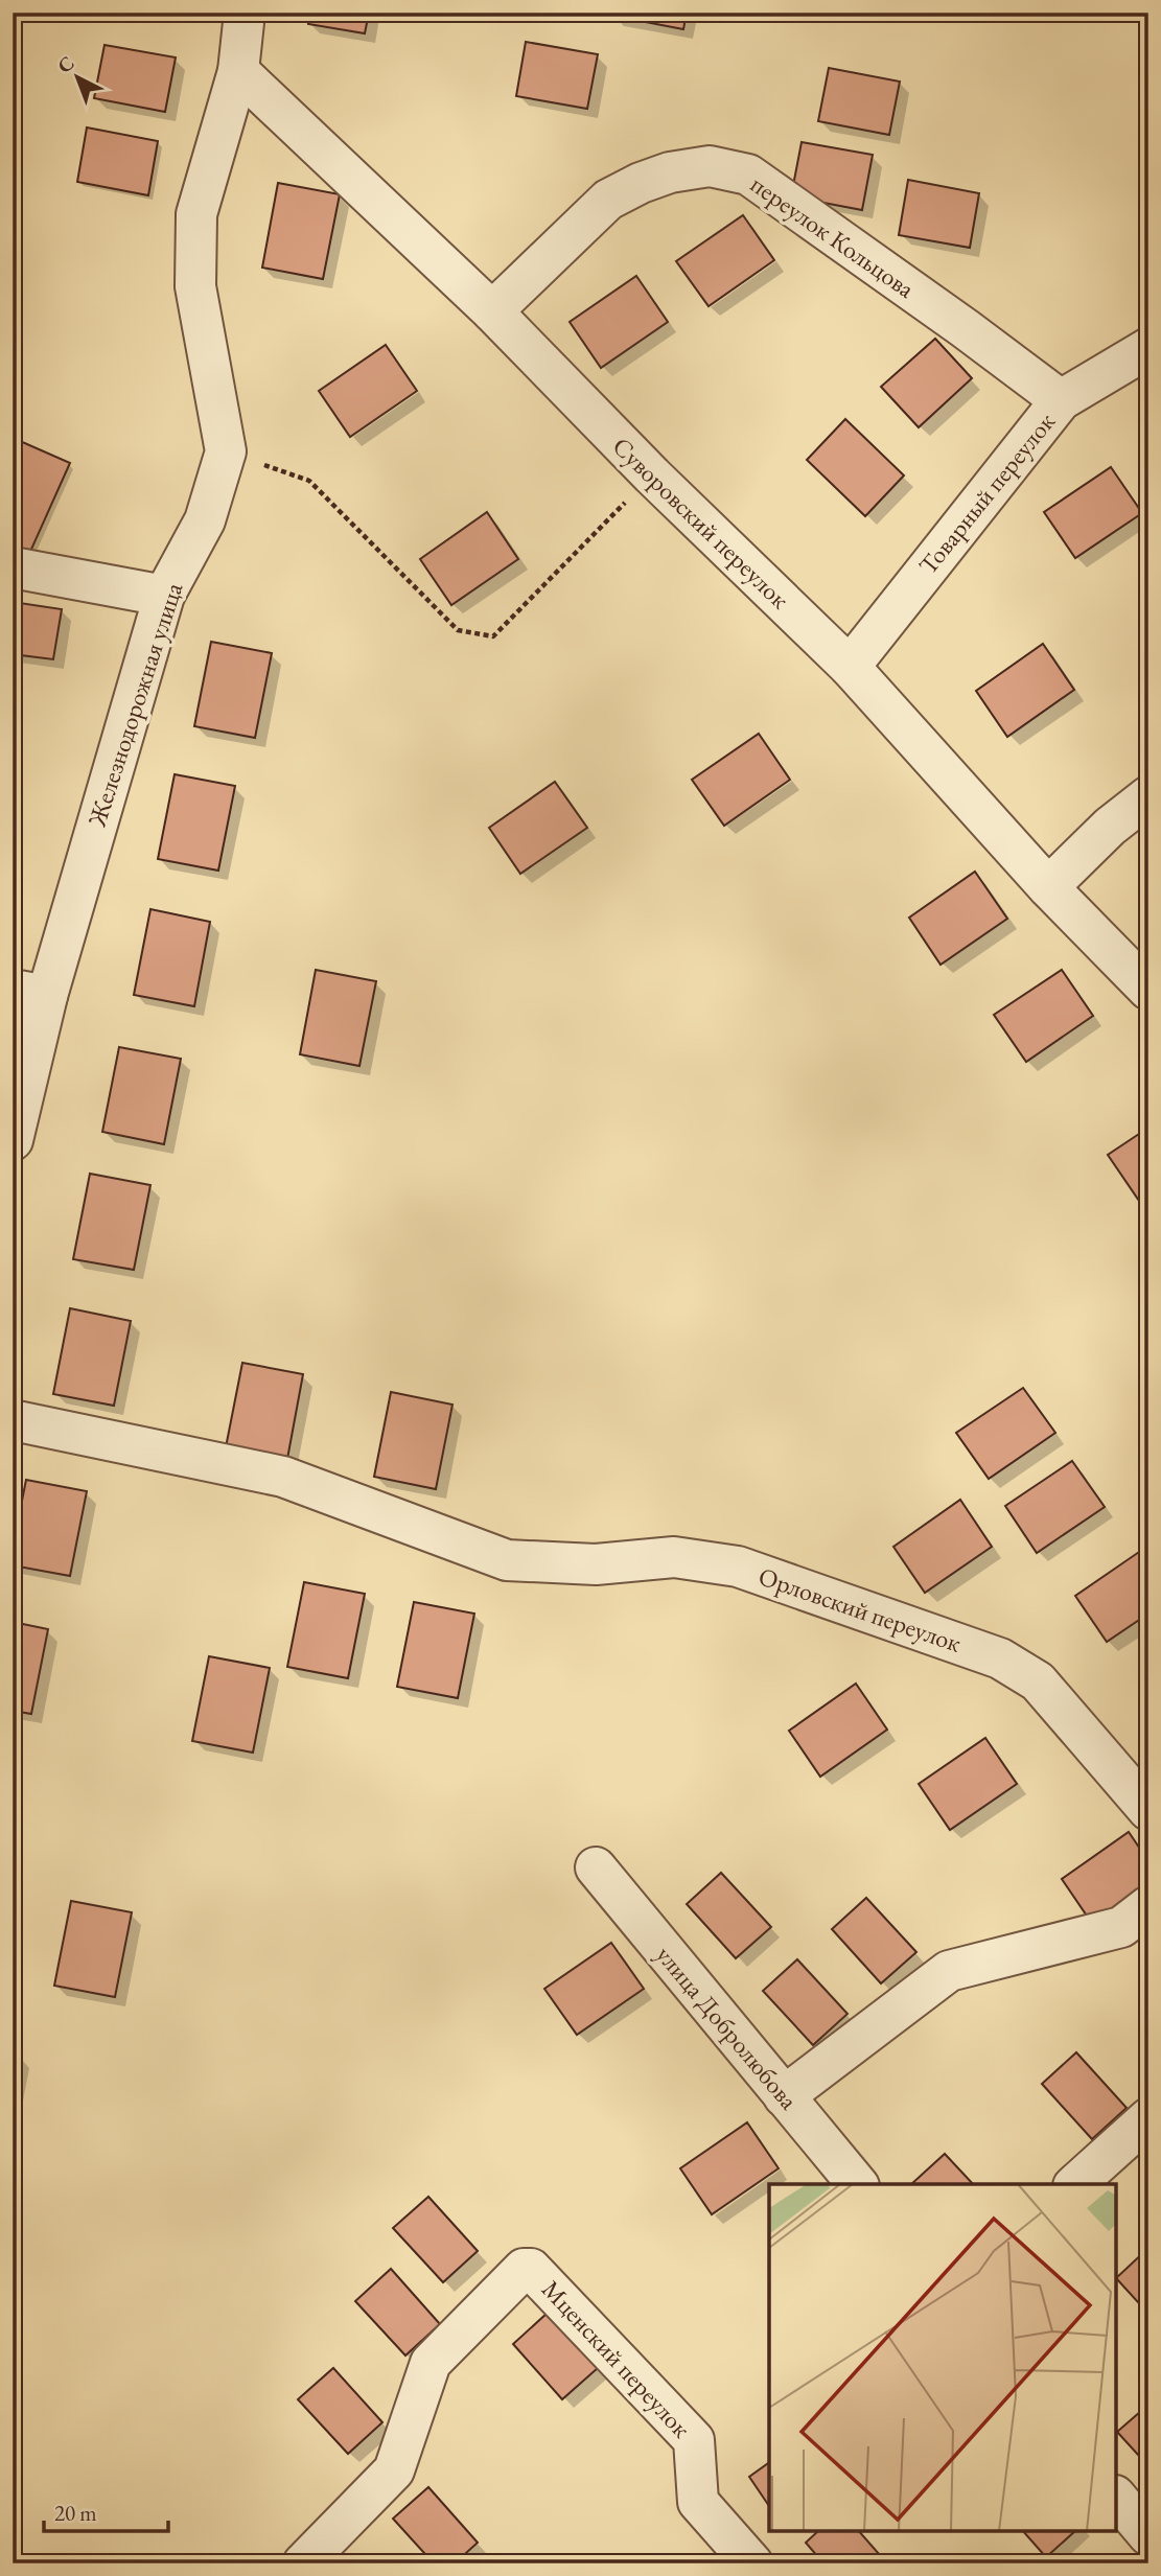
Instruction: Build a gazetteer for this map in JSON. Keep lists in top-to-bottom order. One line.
{"streets":{"street":["переулок Кольцова","Товарный переулок","Суворовский переулок","Железнодорожная улица","Орловский переулок","улица Добролюбова","Мценский переулок"]},"crossings":[["переулок Кольцова","Товарный переулок"],["переулок Кольцова","Суворовский переулок"],["Товарный переулок","Суворовский переулок"],["Суворовский переулок","Железнодорожная улица"]],"scale_bar":"20 m","north":"top left"}
